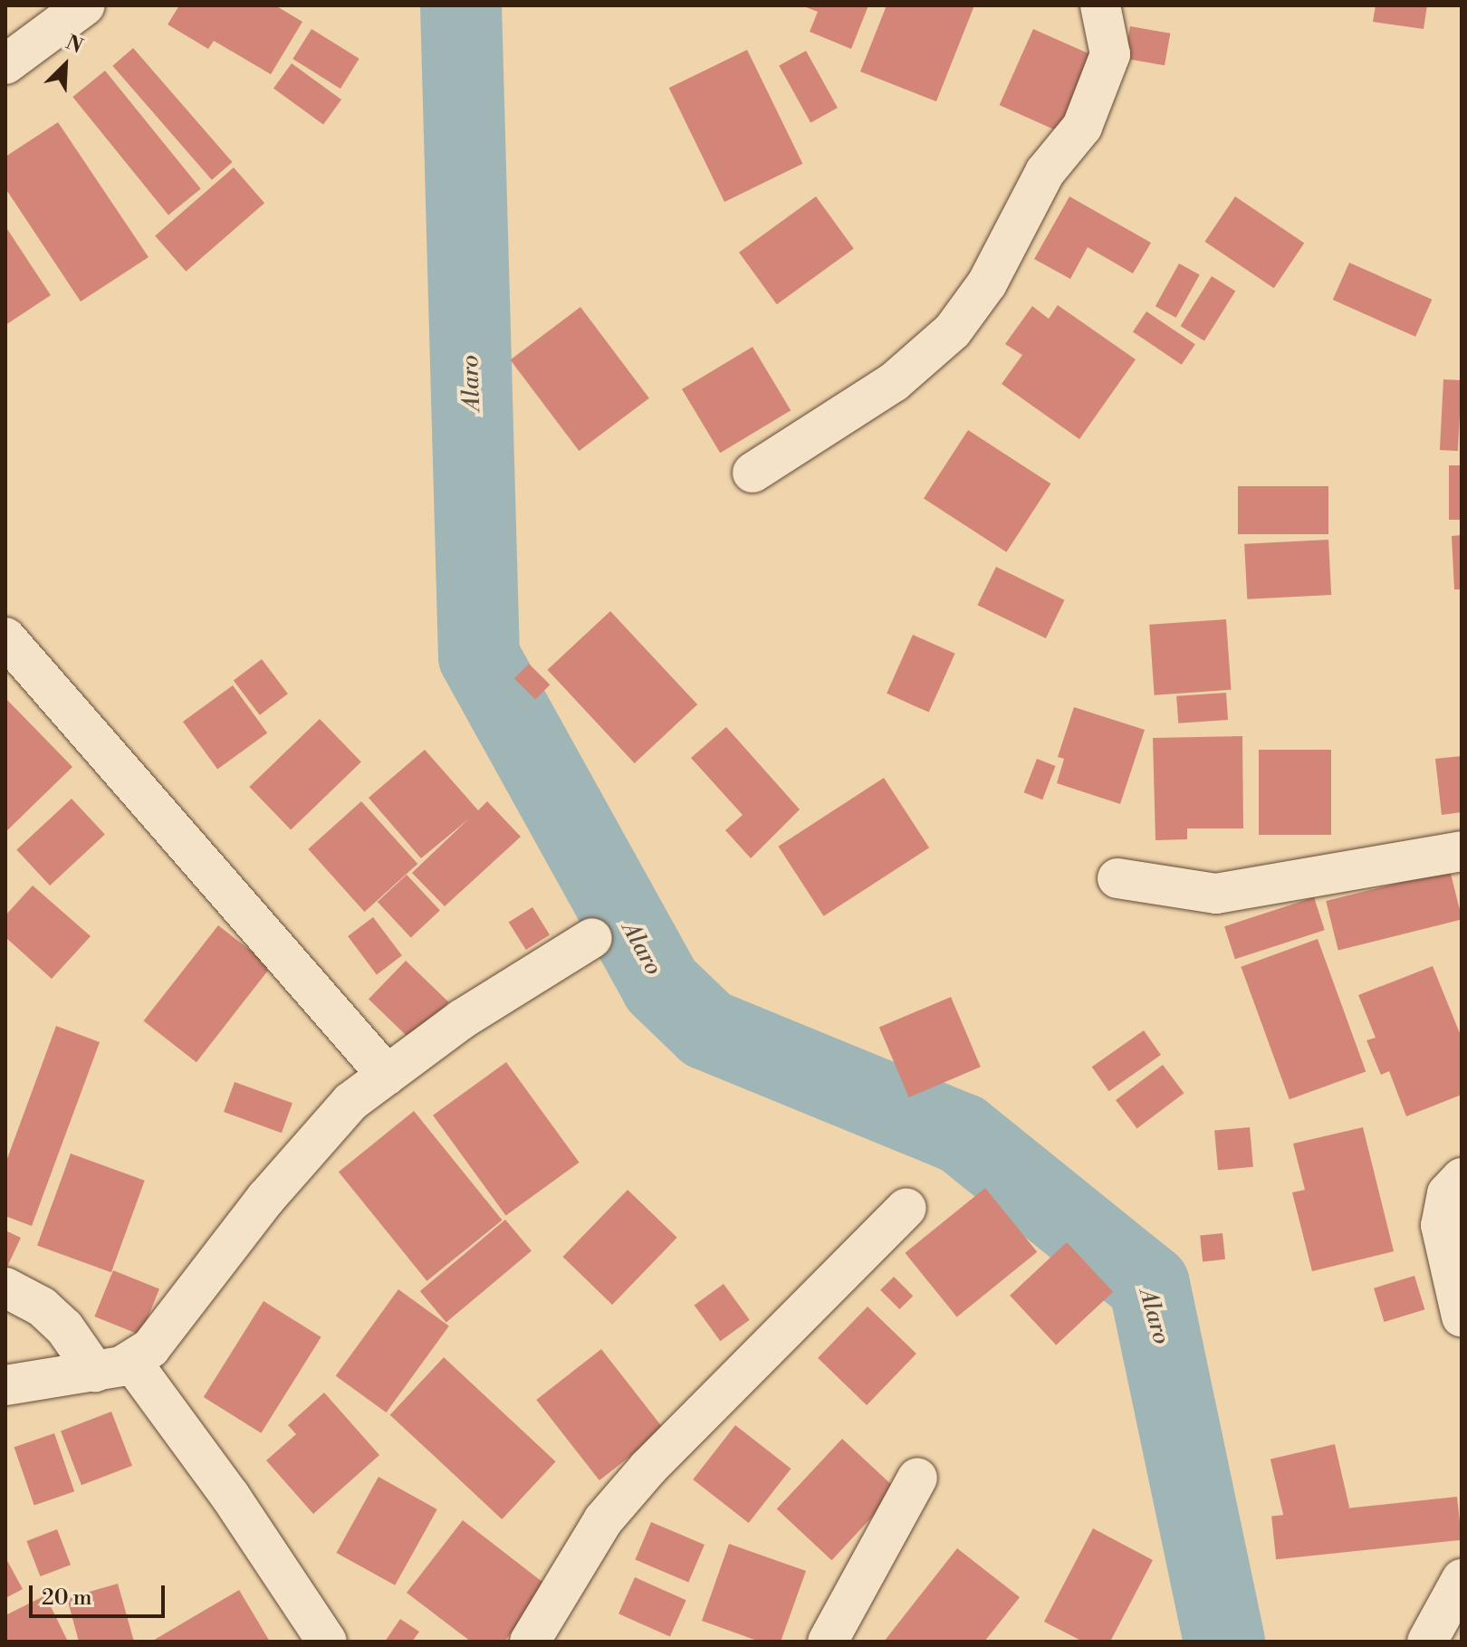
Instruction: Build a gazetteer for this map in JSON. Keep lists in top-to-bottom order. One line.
{"water":["Alaro"],"scale_bar":"20 m","north":"top right"}
